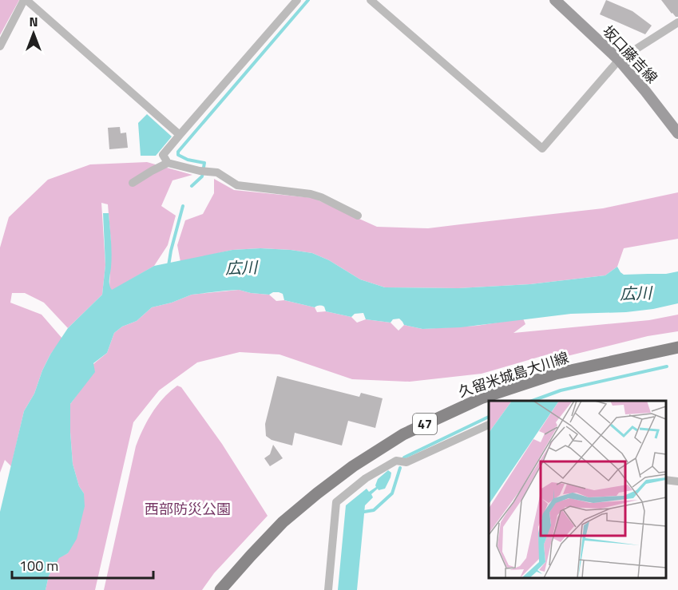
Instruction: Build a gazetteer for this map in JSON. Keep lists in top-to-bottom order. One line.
{"streets":{"main road":["坂口藤吉線","久留米城島大川線","47"]},"water":["広川"],"parks":["西部防災公園"],"scale_bar":"100 m","north":"top"}
